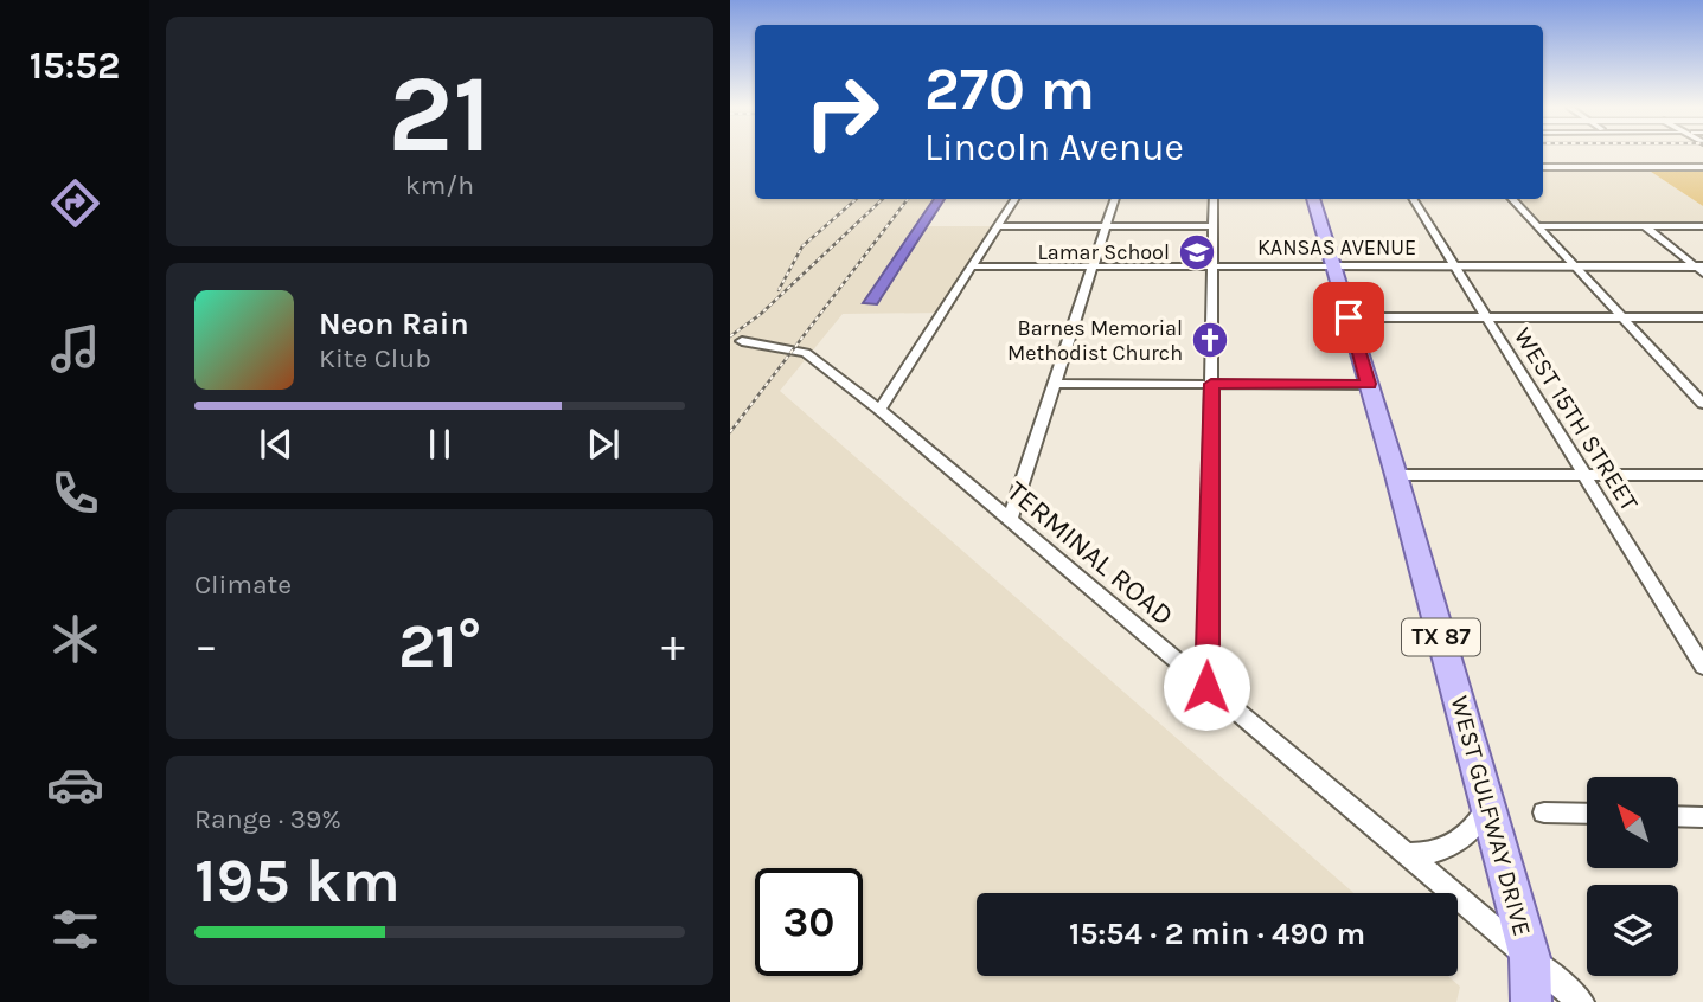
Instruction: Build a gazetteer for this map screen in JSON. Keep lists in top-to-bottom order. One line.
{"streets":{"main road":["TX 87","WEST GULFWAY DRIVE"],"street":["KANSAS AVENUE","WEST 15TH STREET","TERMINAL ROAD"]},"crossings":[["KANSAS AVENUE","WEST 15TH STREET"],["KANSAS AVENUE","WEST GULFWAY DRIVE"],["TERMINAL ROAD","TX 87"],["TERMINAL ROAD","WEST GULFWAY DRIVE"],["TX 87","WEST GULFWAY DRIVE"]],"places":{"school or university":["Lamar School"],"church":["Barnes Memorial Methodist Church"]},"north":"top left","page":{"tabs":"15:52","tile":[["21","km/h"],"Climate",["Range · 39%","195 km"]],"turn":["270 m","Lincoln Avenue"],"song":["Neon Rain","Kite Club"],"heat":["−","21°","+"],"limit":"30","trip":"15:54 · 2 min · 490 m"}}
